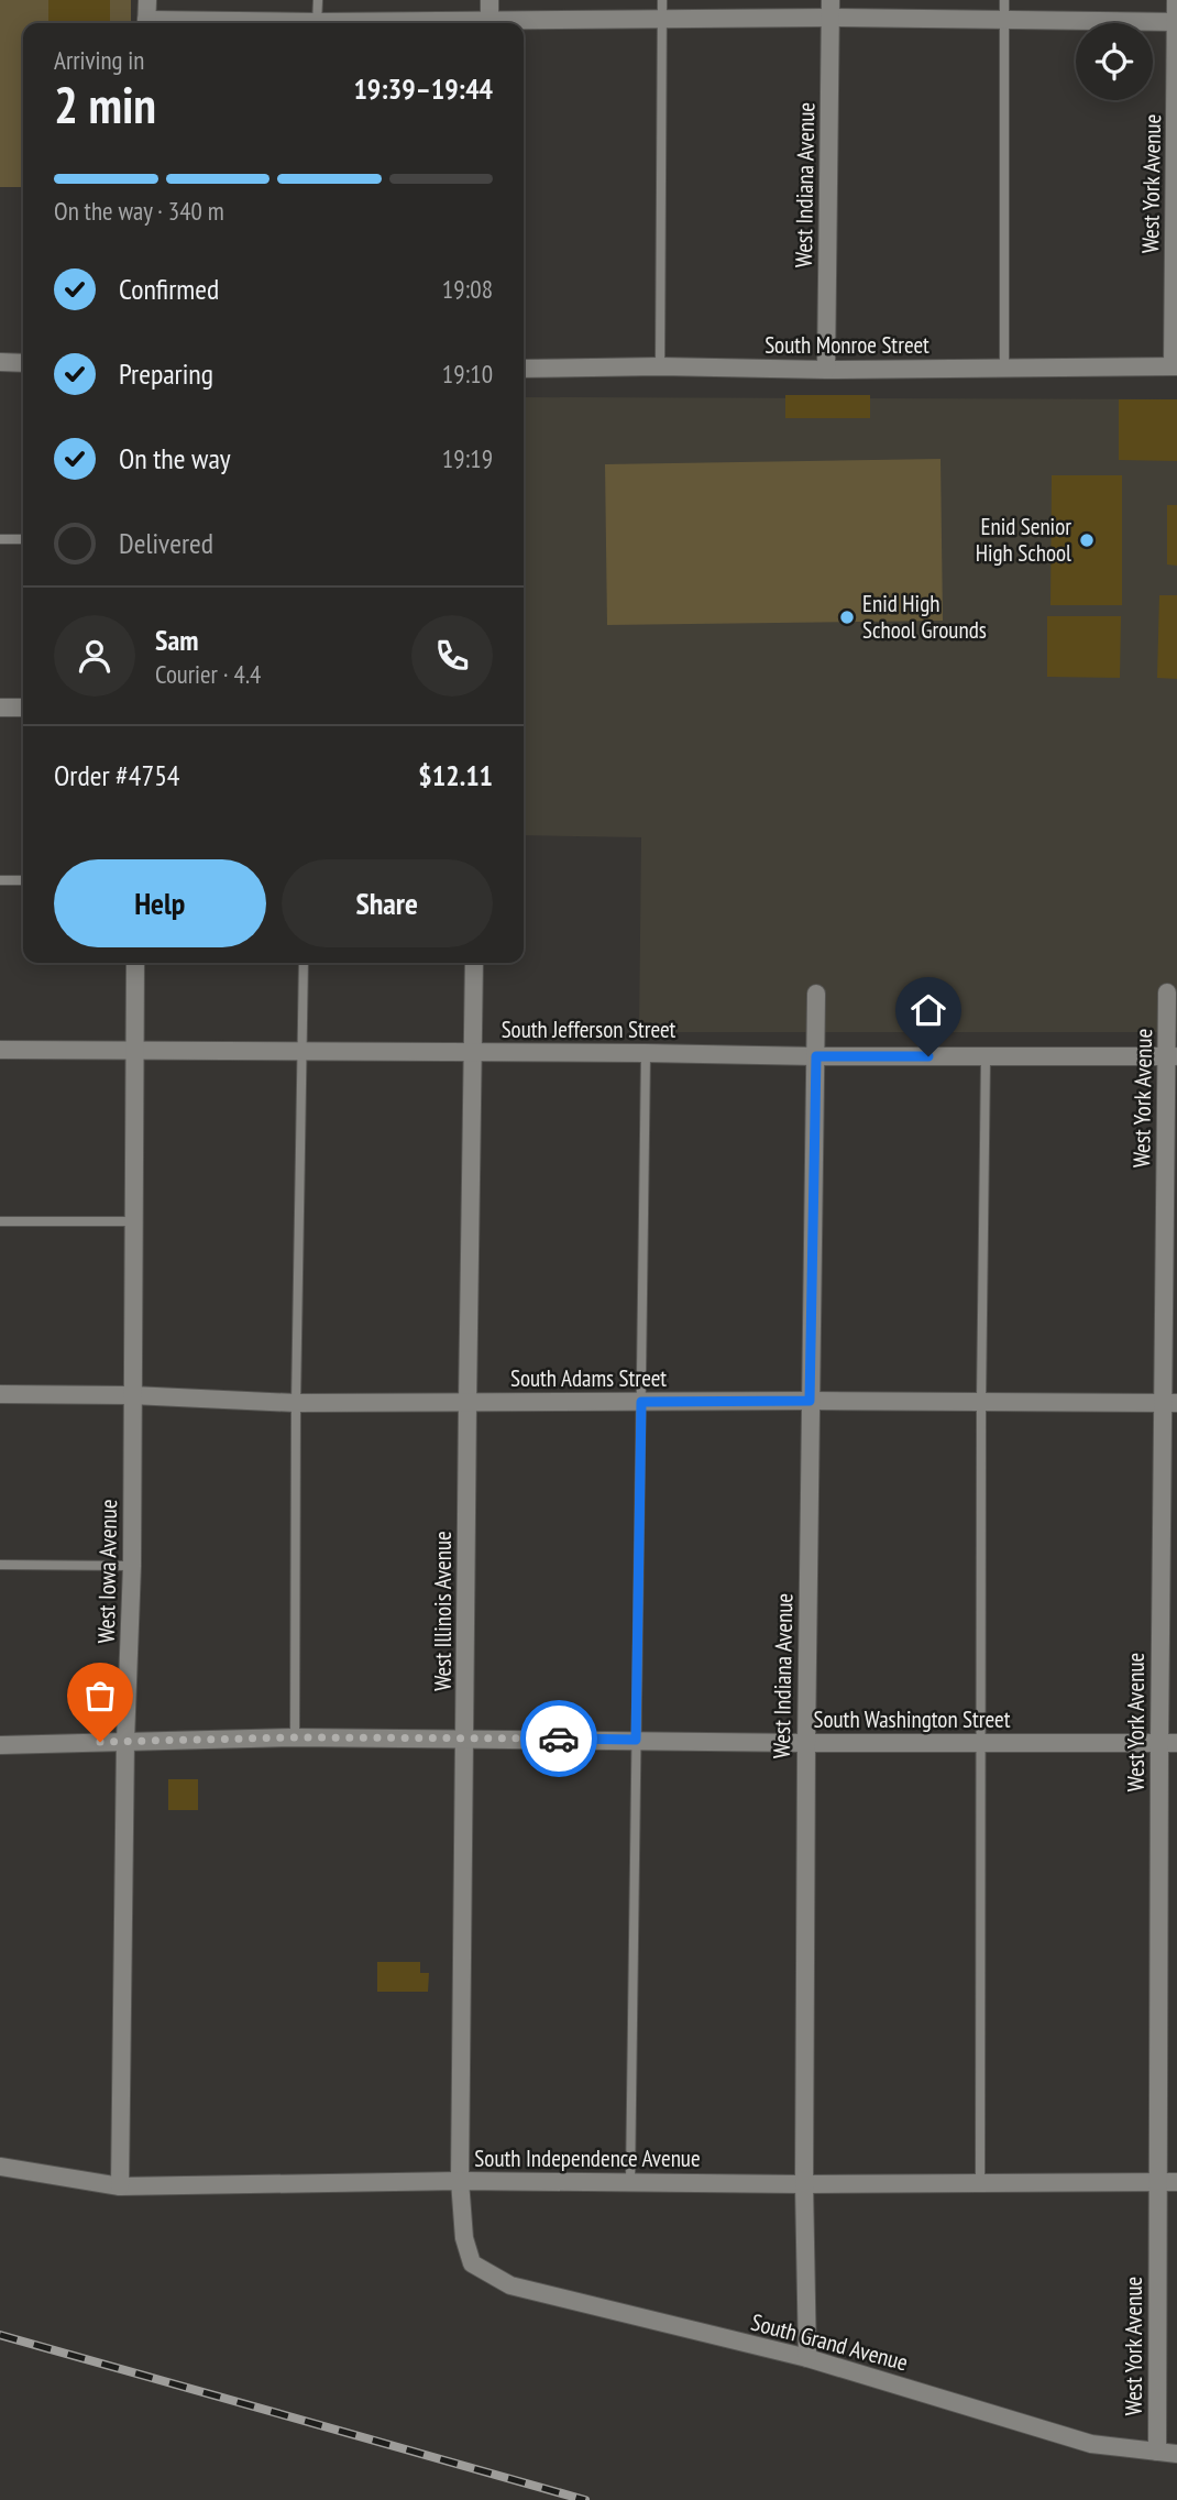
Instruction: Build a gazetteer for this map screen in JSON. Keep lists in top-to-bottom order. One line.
{"streets":{"street":["West York Avenue","West Indiana Avenue","South Monroe Street","South Jefferson Street","South Adams Street","West Iowa Avenue","West Illinois Avenue","South Washington Street","South Independence Avenue","South Grand Avenue"]},"crossings":[["West York Avenue","South Monroe Street"],["West York Avenue","South Jefferson Street"],["West York Avenue","South Adams Street"],["West York Avenue","South Washington Street"],["West York Avenue","South Independence Avenue"],["West York Avenue","South Grand Avenue"],["West Indiana Avenue","South Monroe Street"],["West Indiana Avenue","South Jefferson Street"],["West Indiana Avenue","South Adams Street"],["West Indiana Avenue","South Washington Street"],["West Indiana Avenue","South Independence Avenue"],["West Indiana Avenue","South Grand Avenue"],["South Jefferson Street","West Iowa Avenue"],["South Jefferson Street","West Illinois Avenue"],["South Adams Street","West Iowa Avenue"],["South Adams Street","West Illinois Avenue"],["West Iowa Avenue","South Washington Street"],["West Iowa Avenue","South Independence Avenue"],["West Illinois Avenue","South Washington Street"],["West Illinois Avenue","South Independence Avenue"],["West Illinois Avenue","South Grand Avenue"]],"places":["Enid Senior High School","Enid High School Grounds"],"page":{"heading":["2 min","Arriving in","19:39–19:44"],"panel":["Sam","Courier · 4.4","Order #4754","$12.11"],"bar":"On the way · 340 m","list":[["Confirmed","19:08"],["Preparing","19:10"],["On the way","19:19"],"Delivered"],"buttons":["Help","Share"]}}
